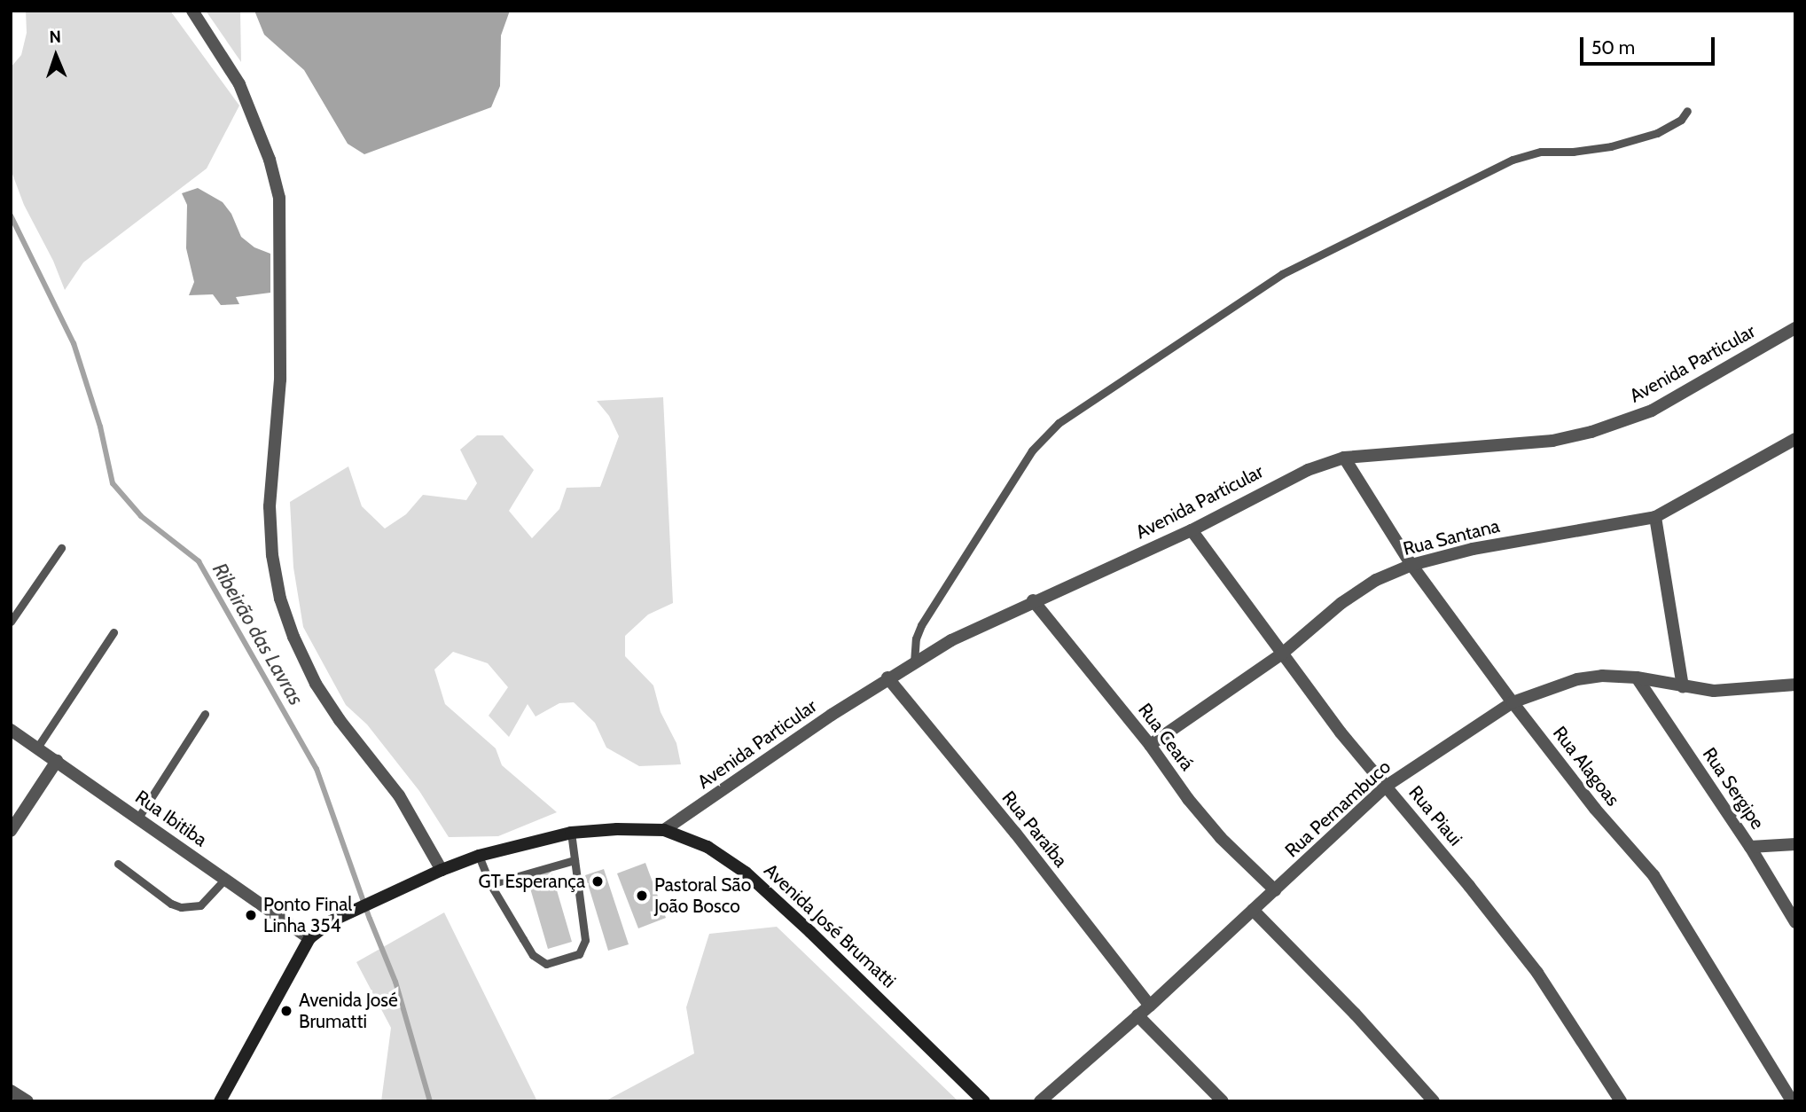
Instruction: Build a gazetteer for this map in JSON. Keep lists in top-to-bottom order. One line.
{"streets":{"main road":["Avenida José Brumatti"],"street":["Avenida Particular","Rua Santana","Rua Ceará","Rua Alagoas","Rua Sergipe","Rua Pernambuco","Rua Piaui","Rua Ibitiba","Rua Paraíba"]},"crossings":[["Avenida Particular","Rua Ceará"],["Avenida Particular","Rua Alagoas"],["Avenida Particular","Rua Piaui"],["Avenida Particular","Rua Paraíba"],["Avenida Particular","Avenida José Brumatti"],["Rua Santana","Rua Ceará"],["Rua Santana","Rua Alagoas"],["Rua Santana","Rua Piaui"],["Rua Ceará","Rua Pernambuco"],["Rua Alagoas","Rua Pernambuco"],["Rua Sergipe","Rua Pernambuco"],["Rua Pernambuco","Rua Piaui"],["Rua Pernambuco","Rua Paraíba"],["Rua Ibitiba","Avenida José Brumatti"]],"water":["Ribeirão das Lavras"],"places":["GT Esperança","Pastoral São João Bosco","Ponto Final Linha 354","Avenida José Brumatti"],"scale_bar":"50 m","north":"top"}
